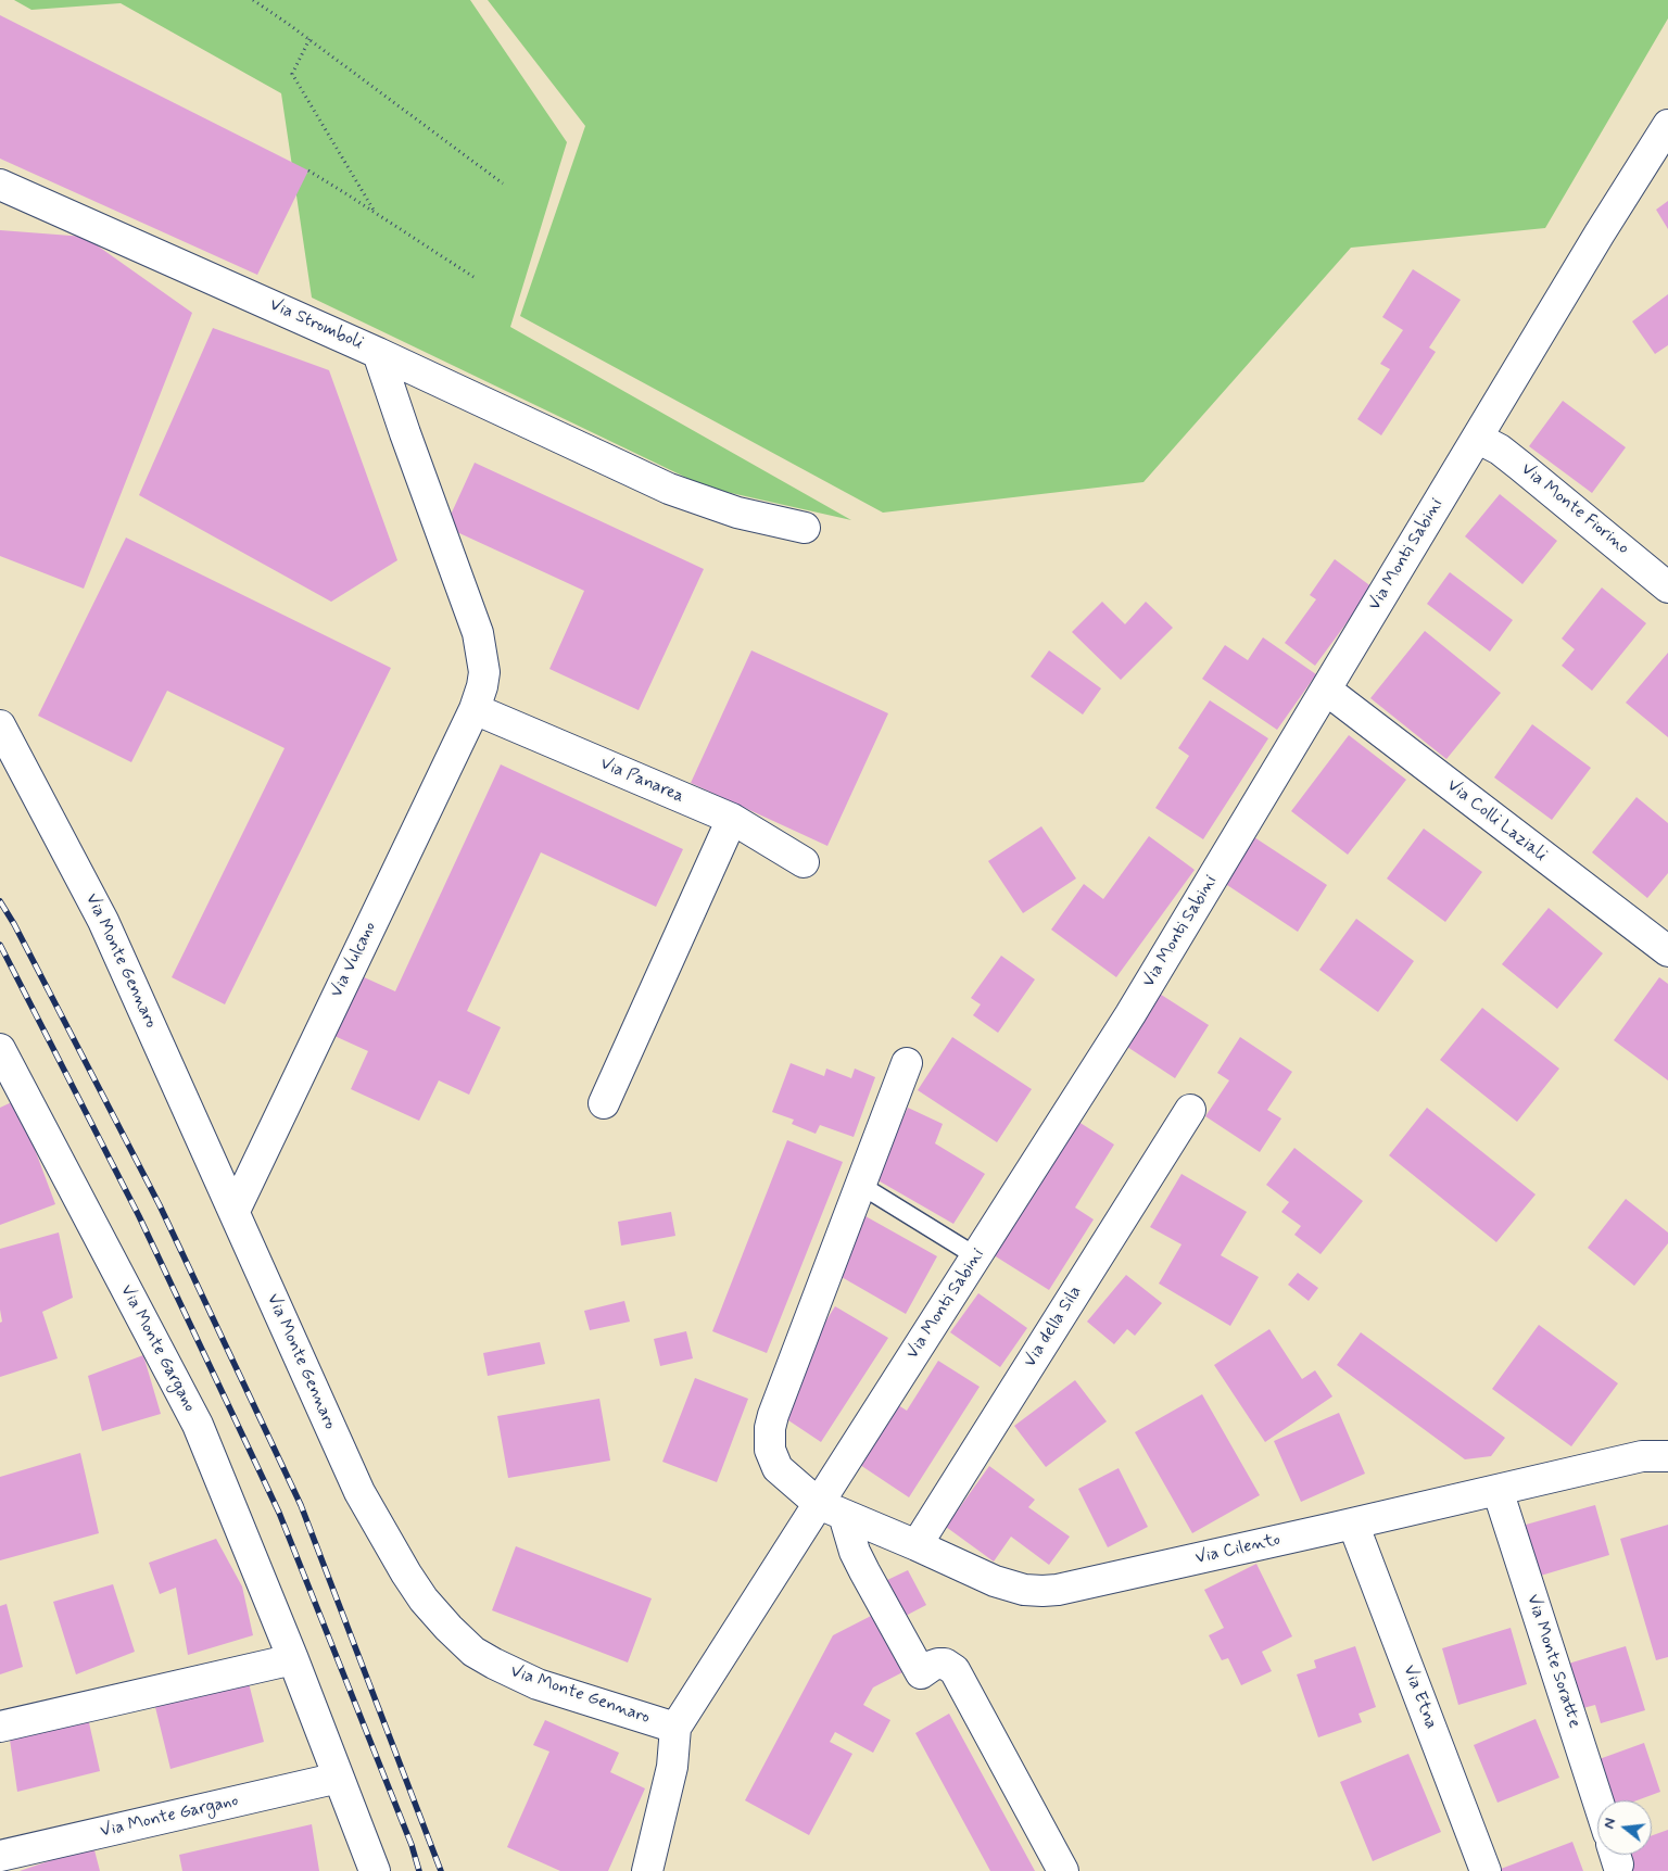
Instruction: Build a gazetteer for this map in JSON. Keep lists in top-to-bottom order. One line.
{"streets":{"street":["Via Stromboli","Via Monte Fiorino","Via Monti Sabini","Via Panarea","Via Colli Laziali","Via Vulcano","Via Monte Gennaro","Via della Sila","Via Monte Gargano","Via Cilento","Via Monte Soratte","Via Etna"]},"crossings":[["Via Stromboli","Via Panarea"],["Via Stromboli","Via Vulcano"],["Via Monte Fiorino","Via Monti Sabini"],["Via Monti Sabini","Via Colli Laziali"],["Via Monti Sabini","Via Monte Gennaro"],["Via Monti Sabini","Via Cilento"],["Via Panarea","Via Vulcano"],["Via Vulcano","Via Monte Gennaro"],["Via della Sila","Via Cilento"],["Via Cilento","Via Monte Soratte"],["Via Cilento","Via Etna"]],"north":"left"}
